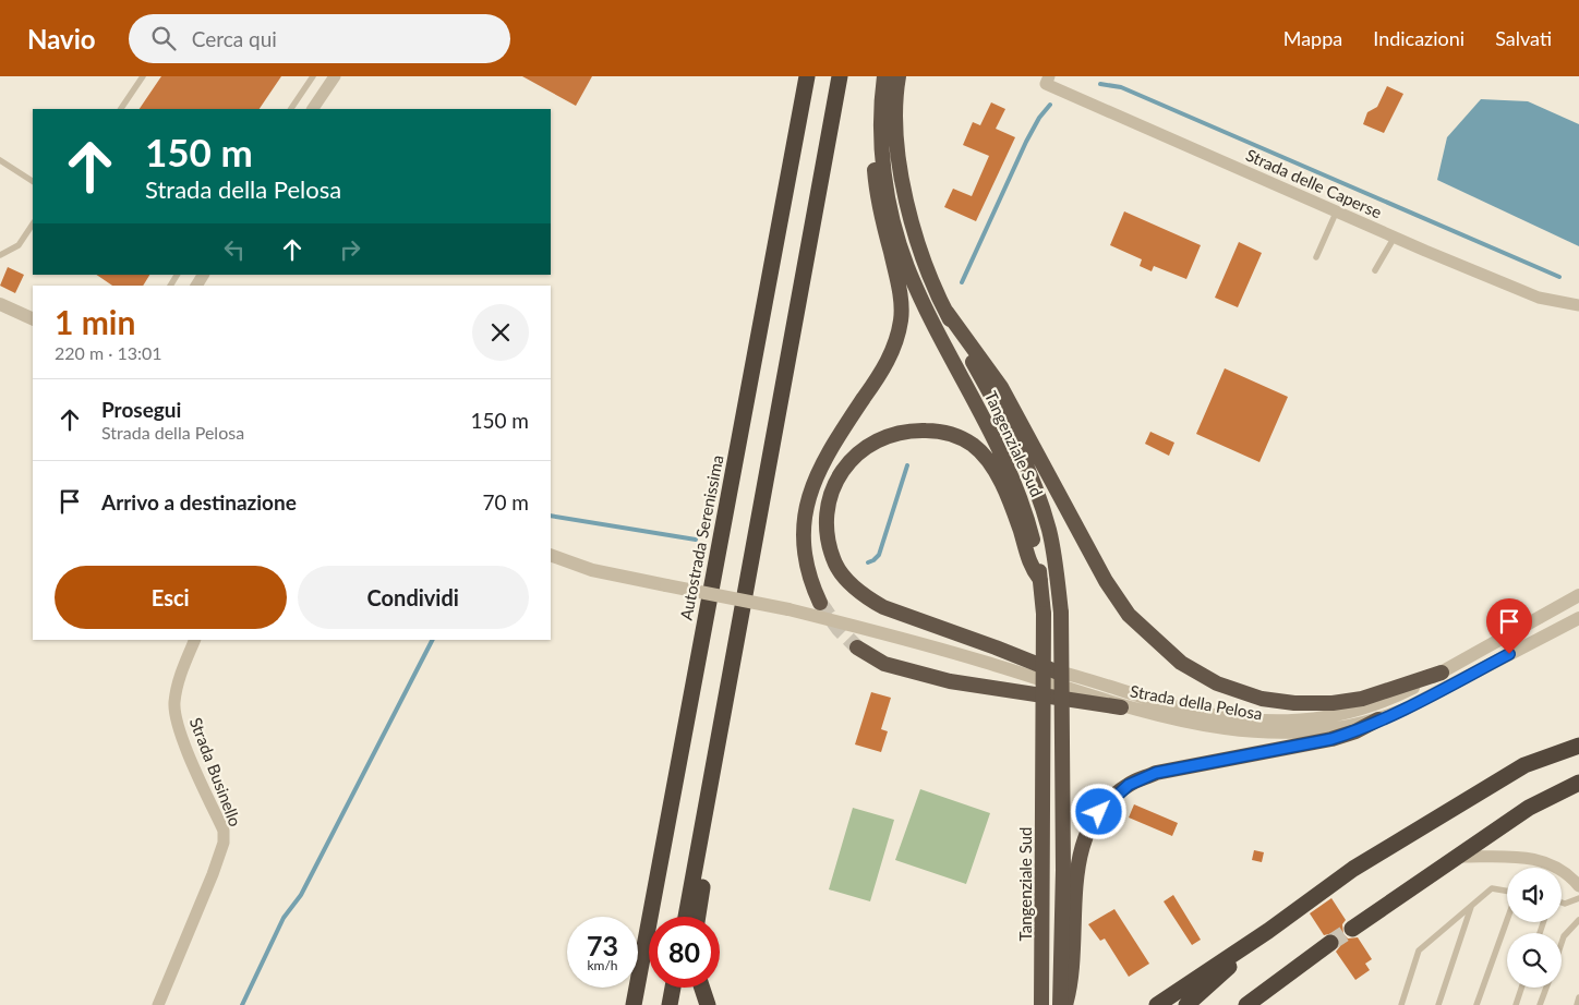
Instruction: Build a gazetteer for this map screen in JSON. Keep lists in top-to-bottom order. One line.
{"streets":{"highway":["Tangenziale Sud","Autostrada Serenissima"],"street":["Strada delle Caperse","Strada della Pelosa","Strada Businello"]},"page":{"header":"Navio","search":"Cerca qui","nav":["Mappa","Indicazioni","Salvati"],"turn":["150 m","Strada della Pelosa"],"heading":["1 min","220 m · 13:01"],"list":[{"name":"Prosegui","note":"Strada della Pelosa","value":"150 m"},{"name":"Arrivo a destinazione","value":"70 m"}],"buttons":["Esci","Condividi"],"speed":"73 km/h","limit":"80"}}
